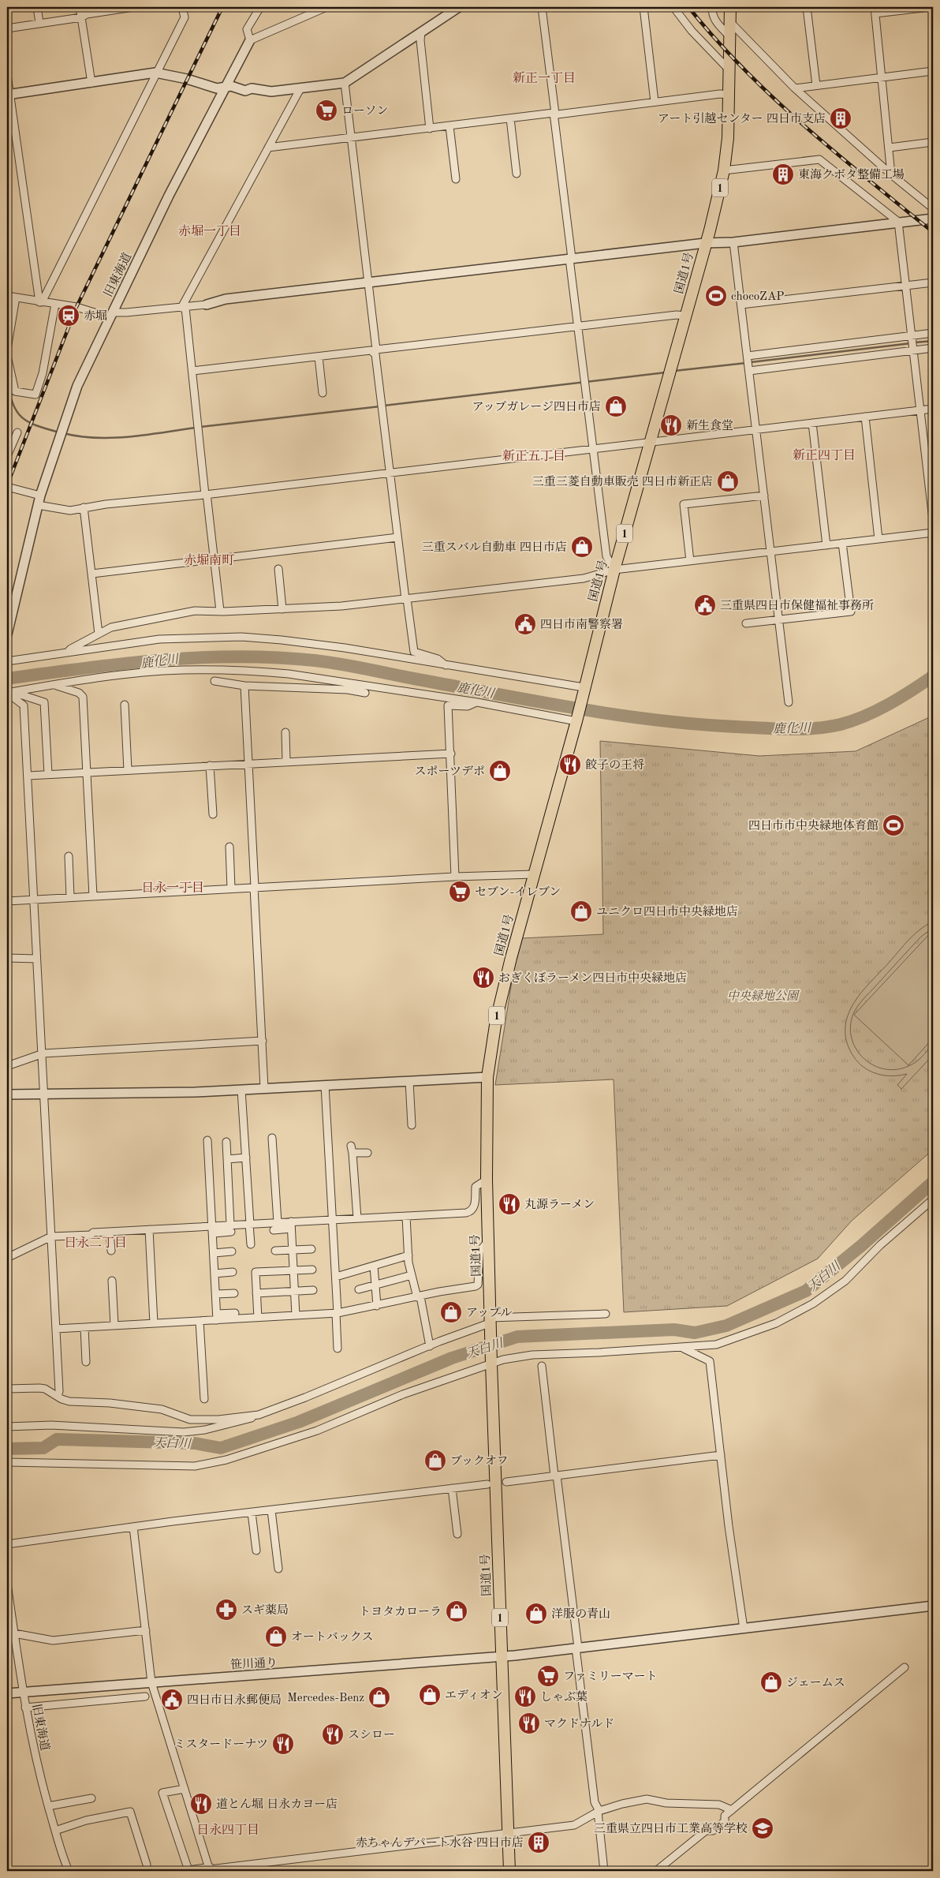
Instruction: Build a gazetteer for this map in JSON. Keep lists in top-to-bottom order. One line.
{"streets":{"highway":["1","国道1号"],"street":["旧東海道","笹川通り"]},"crossings":[["国道1号","笹川通り"],["旧東海道","笹川通り"]],"districts":["新正一丁目","赤堀一丁目","新正四丁目","新正五丁目","赤堀南町","日永一丁目","日永二丁目","日永四丁目"],"water":["鹿化川","天白川"],"parks":["中央緑地公園"],"places":{"supermarket":["ローソン","セブン-イレブン","ファミリーマート"],"building":["アート引越センター 四日市支店","東海クボタ整備工場","赤ちゃんデパート水谷 四日市店"],"sports":["chocoZAP","四日市市中央緑地体育館"],"station":["赤堀"],"shop":["アップガレージ四日市店","三重三菱自動車販売 四日市新正店","三重スバル自動車 四日市店","スポーツデポ","ユニクロ四日市中央緑地店","アップル","ブックオフ","トヨタカローラ","洋服の青山","オートバックス","ジェームス","エディオン","Mercedes-Benz"],"restaurant":["新生食堂","餃子の王将","おぎくぼラーメン四日市中央緑地店","丸源ラーメン","しゃぶ葉","マクドナルド","スシロー","ミスタードーナツ","道とん堀 日永カヨー店"],"public building":["三重県四日市保健福祉事務所","四日市南警察署","四日市日永郵便局"],"pharmacy":["スギ薬局"],"school or university":["三重県立四日市工業高等学校"]}}
